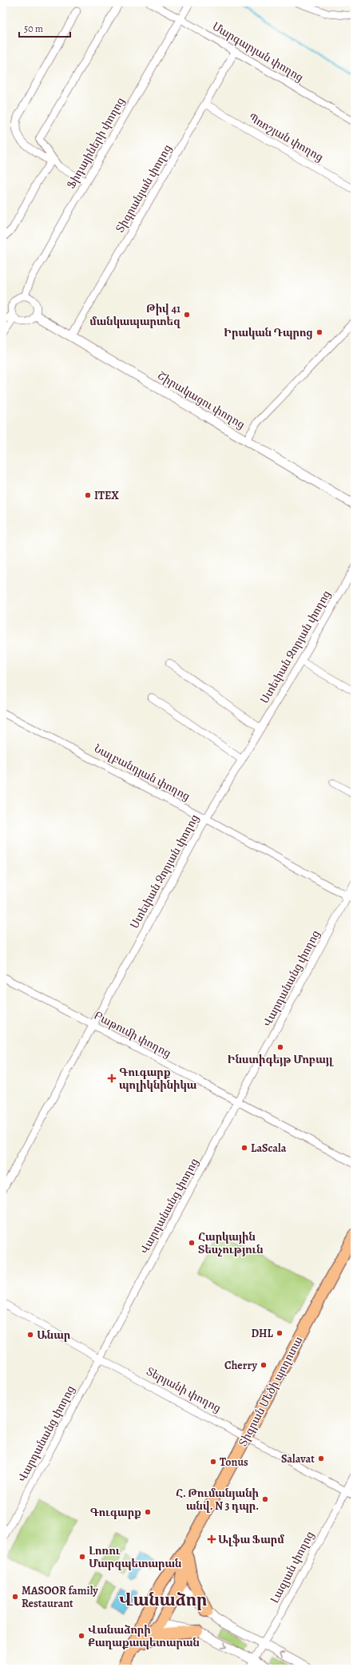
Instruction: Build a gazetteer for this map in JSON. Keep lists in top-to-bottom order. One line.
{"streets":{"main road":["Տիգրան Մեծի պողոտա"],"street":["Մարգարյան փողոց","Պռոշյան փողոց","Ֆիդայիների փողոց","Տիգրանյան փողոց","Շիրակացու փողոց","Ստեփան Զորյան փողոց","Նալբանդյան փողոց","Վարդանանց փողոց","Բաթումի փողոց","Տերյանի փողոց","Լազյան փողոց"]},"crossings":[["Մարգարյան փողոց","Ֆիդայիների փողոց"],["Մարգարյան փողոց","Տիգրանյան փողոց"],["Պռոշյան փողոց","Տիգրանյան փողոց"],["Ֆիդայիների փողոց","Շիրակացու փողոց"],["Տիգրանյան փողոց","Շիրակացու փողոց"],["Ստեփան Զորյան փողոց","Նալբանդյան փողոց"],["Ստեփան Զորյան փողոց","Բաթումի փողոց"],["Նալբանդյան փողոց","Վարդանանց փողոց"],["Վարդանանց փողոց","Բաթումի փողոց"],["Վարդանանց փողոց","Տերյանի փողոց"],["Տերյանի փողոց","Տիգրան Մեծի պողոտա"],["Տերյանի փողոց","Լազյան փողոց"]],"districts":["Վանաձոր"],"places":{"other":["Թիվ 41 մանկապարտեզ","Իրական Դպրոց","ITEX","Ինստիգեյթ Մոբայլ","LaScala","Հարկային Տեսչություն","DHL","Անար","Cherry","Salavat","Tonus","Հ. Թումանյանի անվ. N 3 դպր.","Գուգարք","Լոռու Մարզպետարան","MASOOR family Restaurant","Վանաձորի Քաղաքապետարան"],"health":["Գուգարք պոլիկնինիկա","Ալֆա Ֆարմ"]},"scale_bar":"50 m"}
